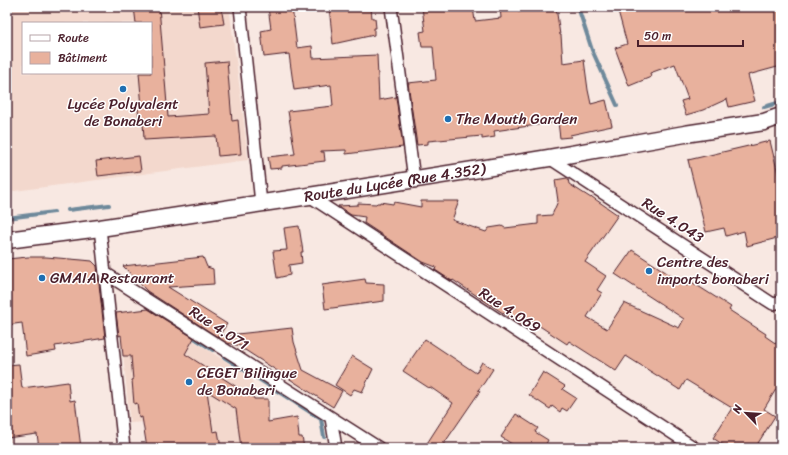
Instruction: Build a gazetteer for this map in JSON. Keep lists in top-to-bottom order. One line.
{"streets":{"main road":["Route du Lycée (Rue 4.352)"],"street":["Rue 4.043","Rue 4.069","Rue 4.071"]},"crossings":[["Route du Lycée (Rue 4.352)","Rue 4.043"],["Route du Lycée (Rue 4.352)","Rue 4.069"]],"places":["Lycée Polyvalent de Bonaberi","The Mouth Garden","Centre des imports bonaberi","GMAIA Restaurant","CEGET Bilingue de Bonaberi"],"legend":["Route","Bâtiment"],"scale_bar":"50 m","north":"top left"}
